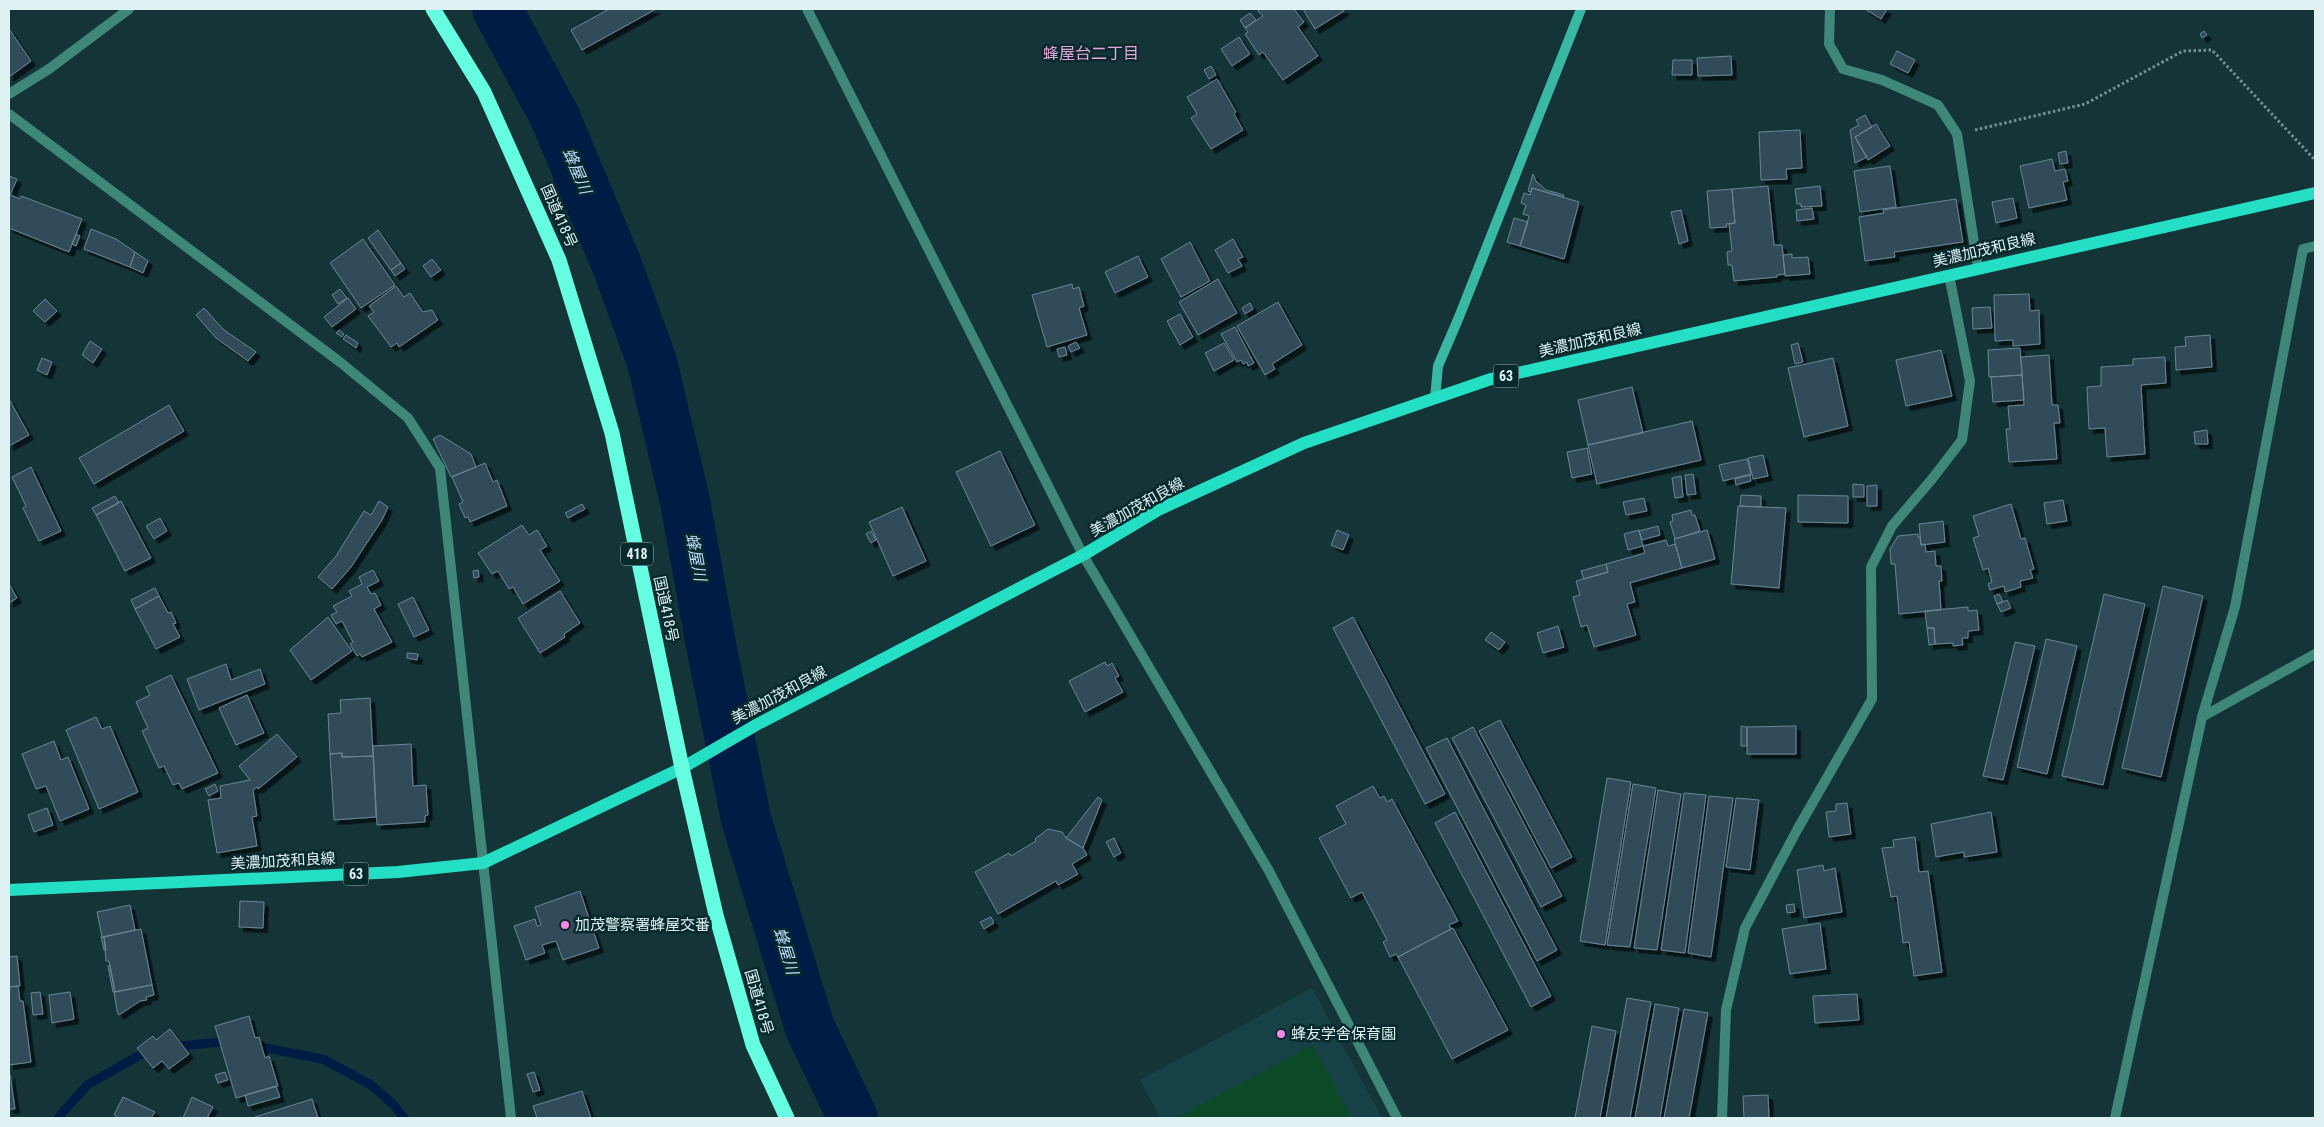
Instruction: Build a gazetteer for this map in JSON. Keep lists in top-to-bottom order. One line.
{"streets":{"highway":["国道418号","418"],"main road":["美濃加茂和良線","63"]},"crossings":[["国道418号","美濃加茂和良線"]],"districts":["蜂屋台二丁目"],"water":["蜂屋川"],"places":["加茂警察署蜂屋交番","蜂友学舎保育園"]}
